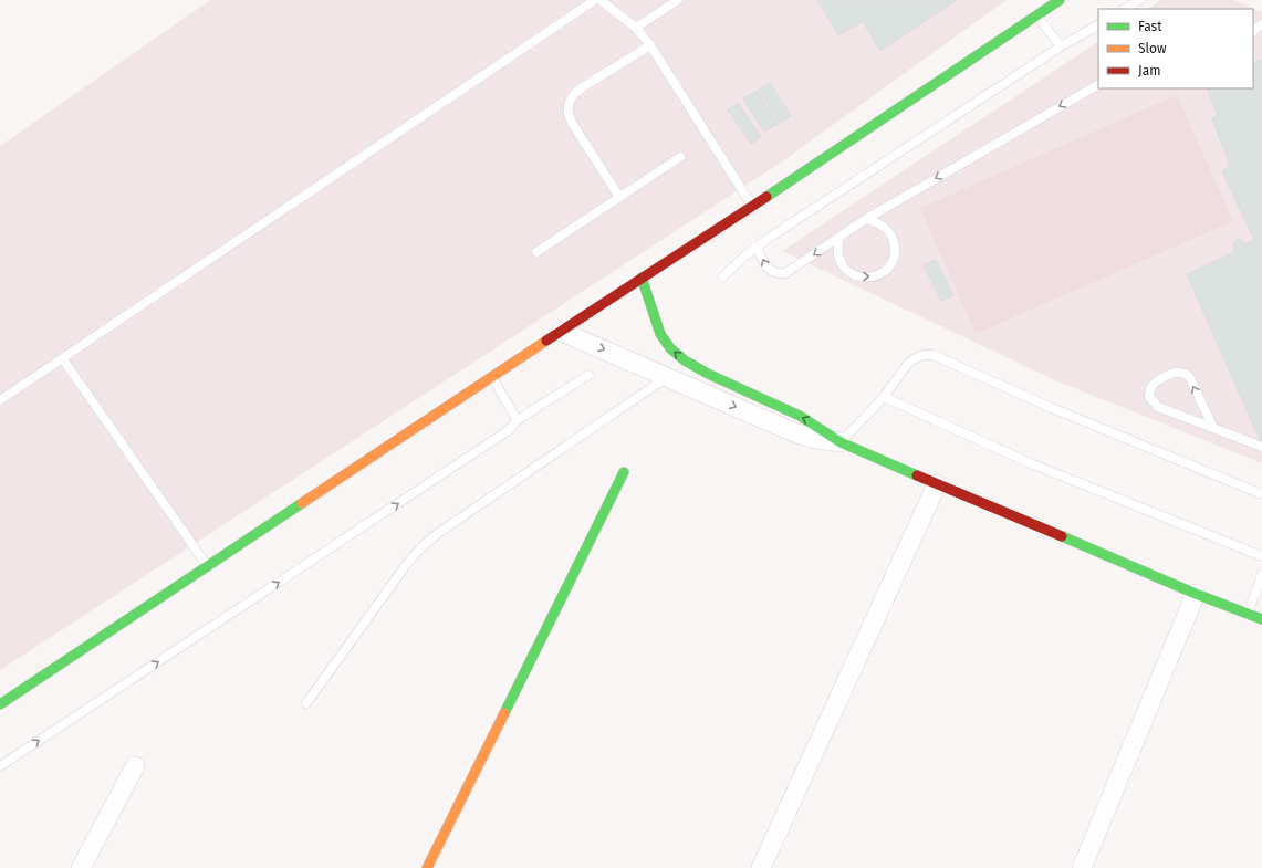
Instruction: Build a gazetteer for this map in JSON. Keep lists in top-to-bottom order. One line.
{"legend":["Fast","Slow","Jam"]}
